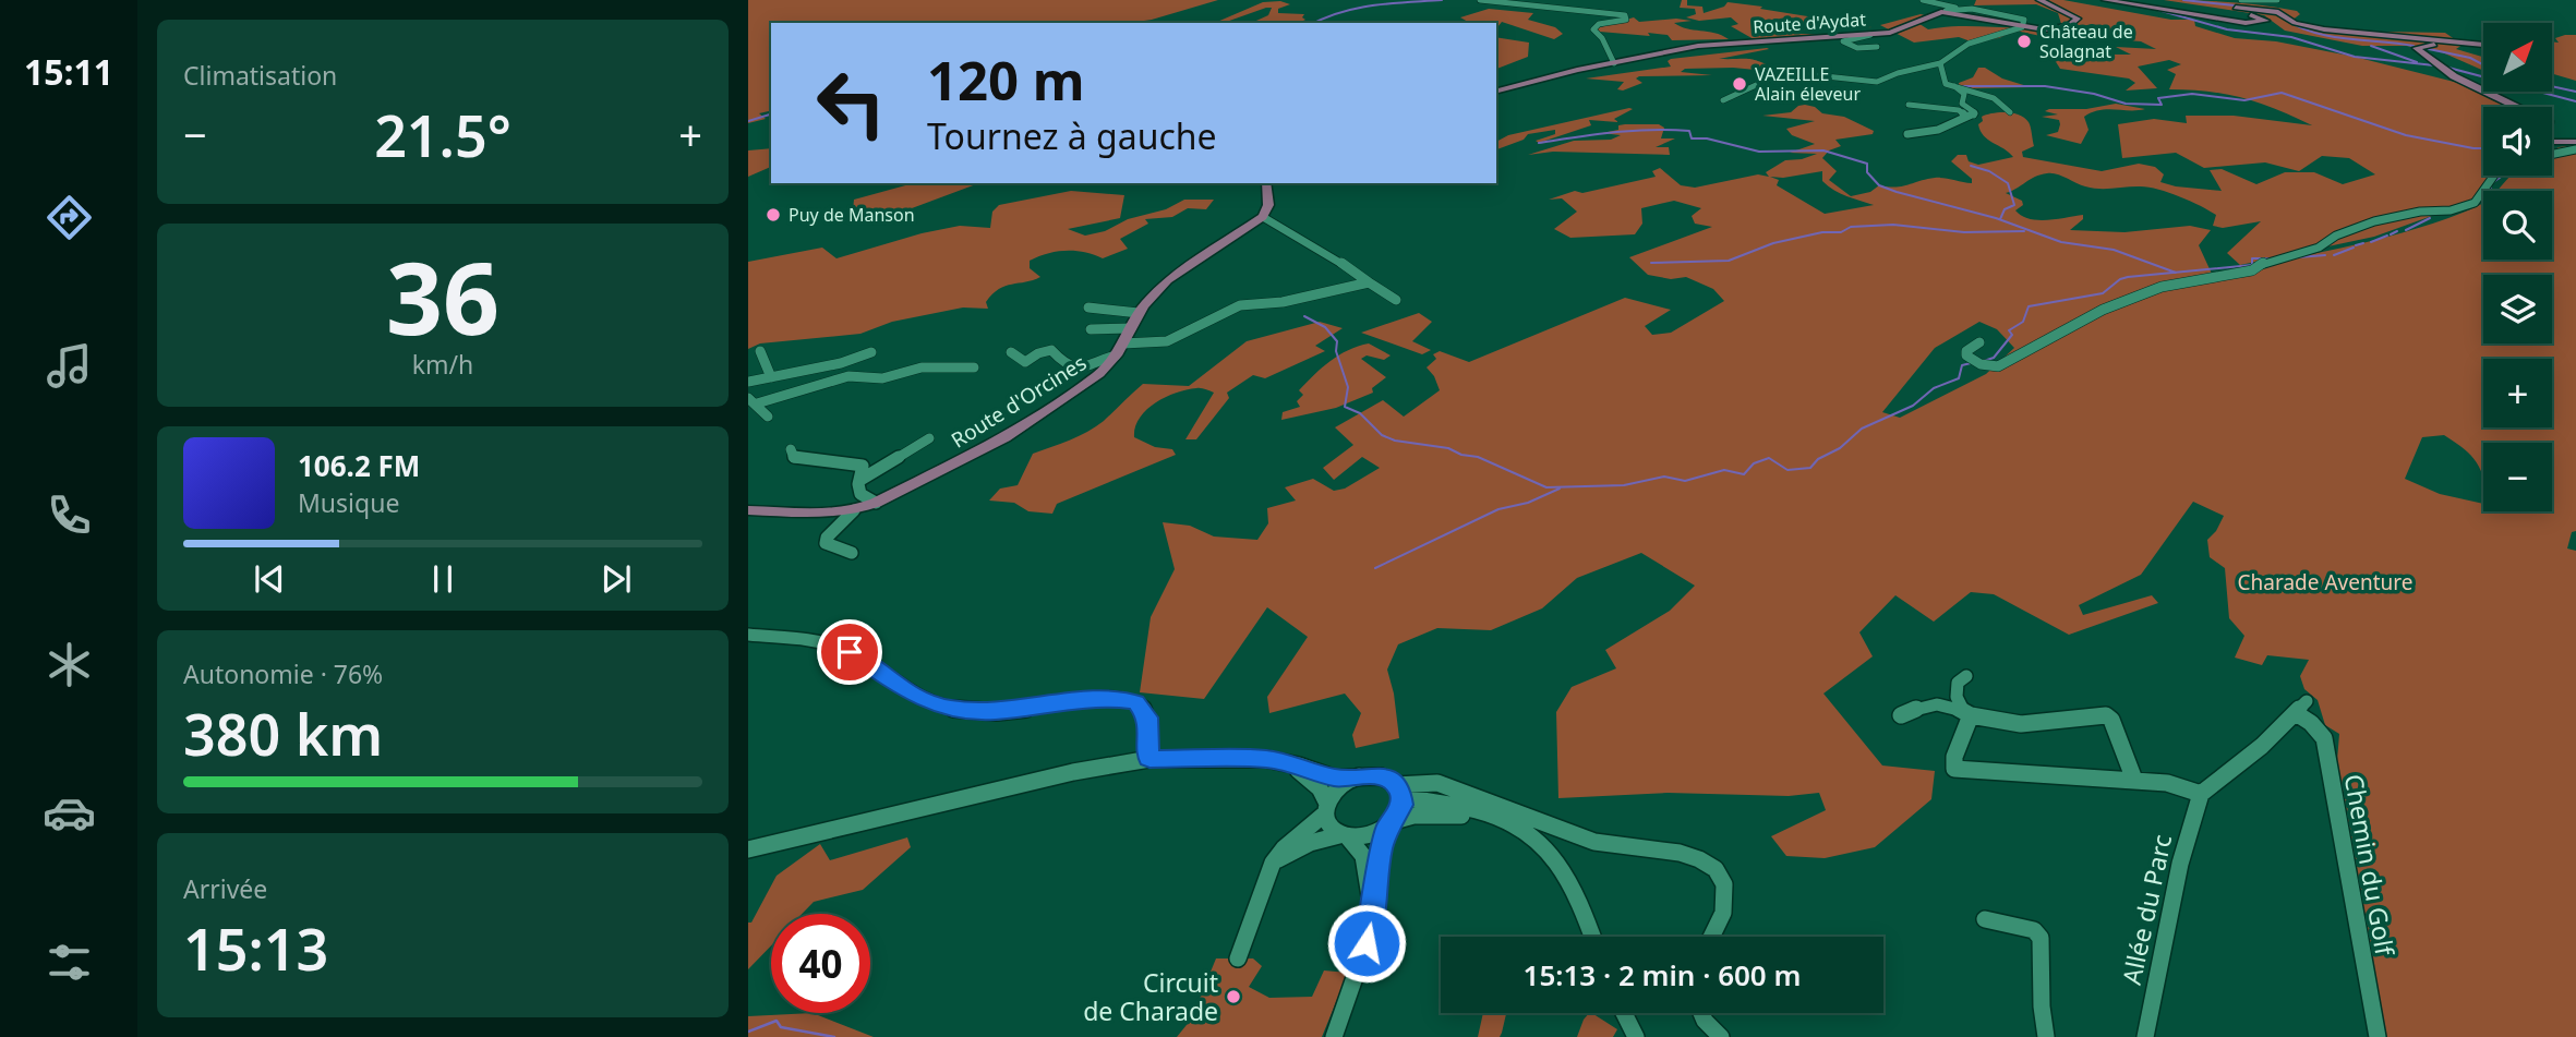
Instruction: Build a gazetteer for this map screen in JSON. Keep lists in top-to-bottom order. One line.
{"streets":{"main road":["Route d'Aydat","Route d'Orcines"],"street":["Chemin du Golf","Allée du Parc"]},"crossings":[["Chemin du Golf","Allée du Parc"]],"parks":["Charade Aventure"],"places":["Château de Solagnat","VAZEILLE Alain éleveur","Puy de Manson","Circuit de Charade"],"north":"top right","page":{"tabs":"15:11","tile":["Climatisation",["36","km/h"],["Autonomie · 76%","380 km"],["Arrivée","15:13"]],"map_buttons":["+","−"],"turn":["120 m","Tournez à gauche"],"heat":["−","21.5°","+"],"song":["106.2 FM","Musique"],"limit":"40","trip":"15:13 · 2 min · 600 m"}}
